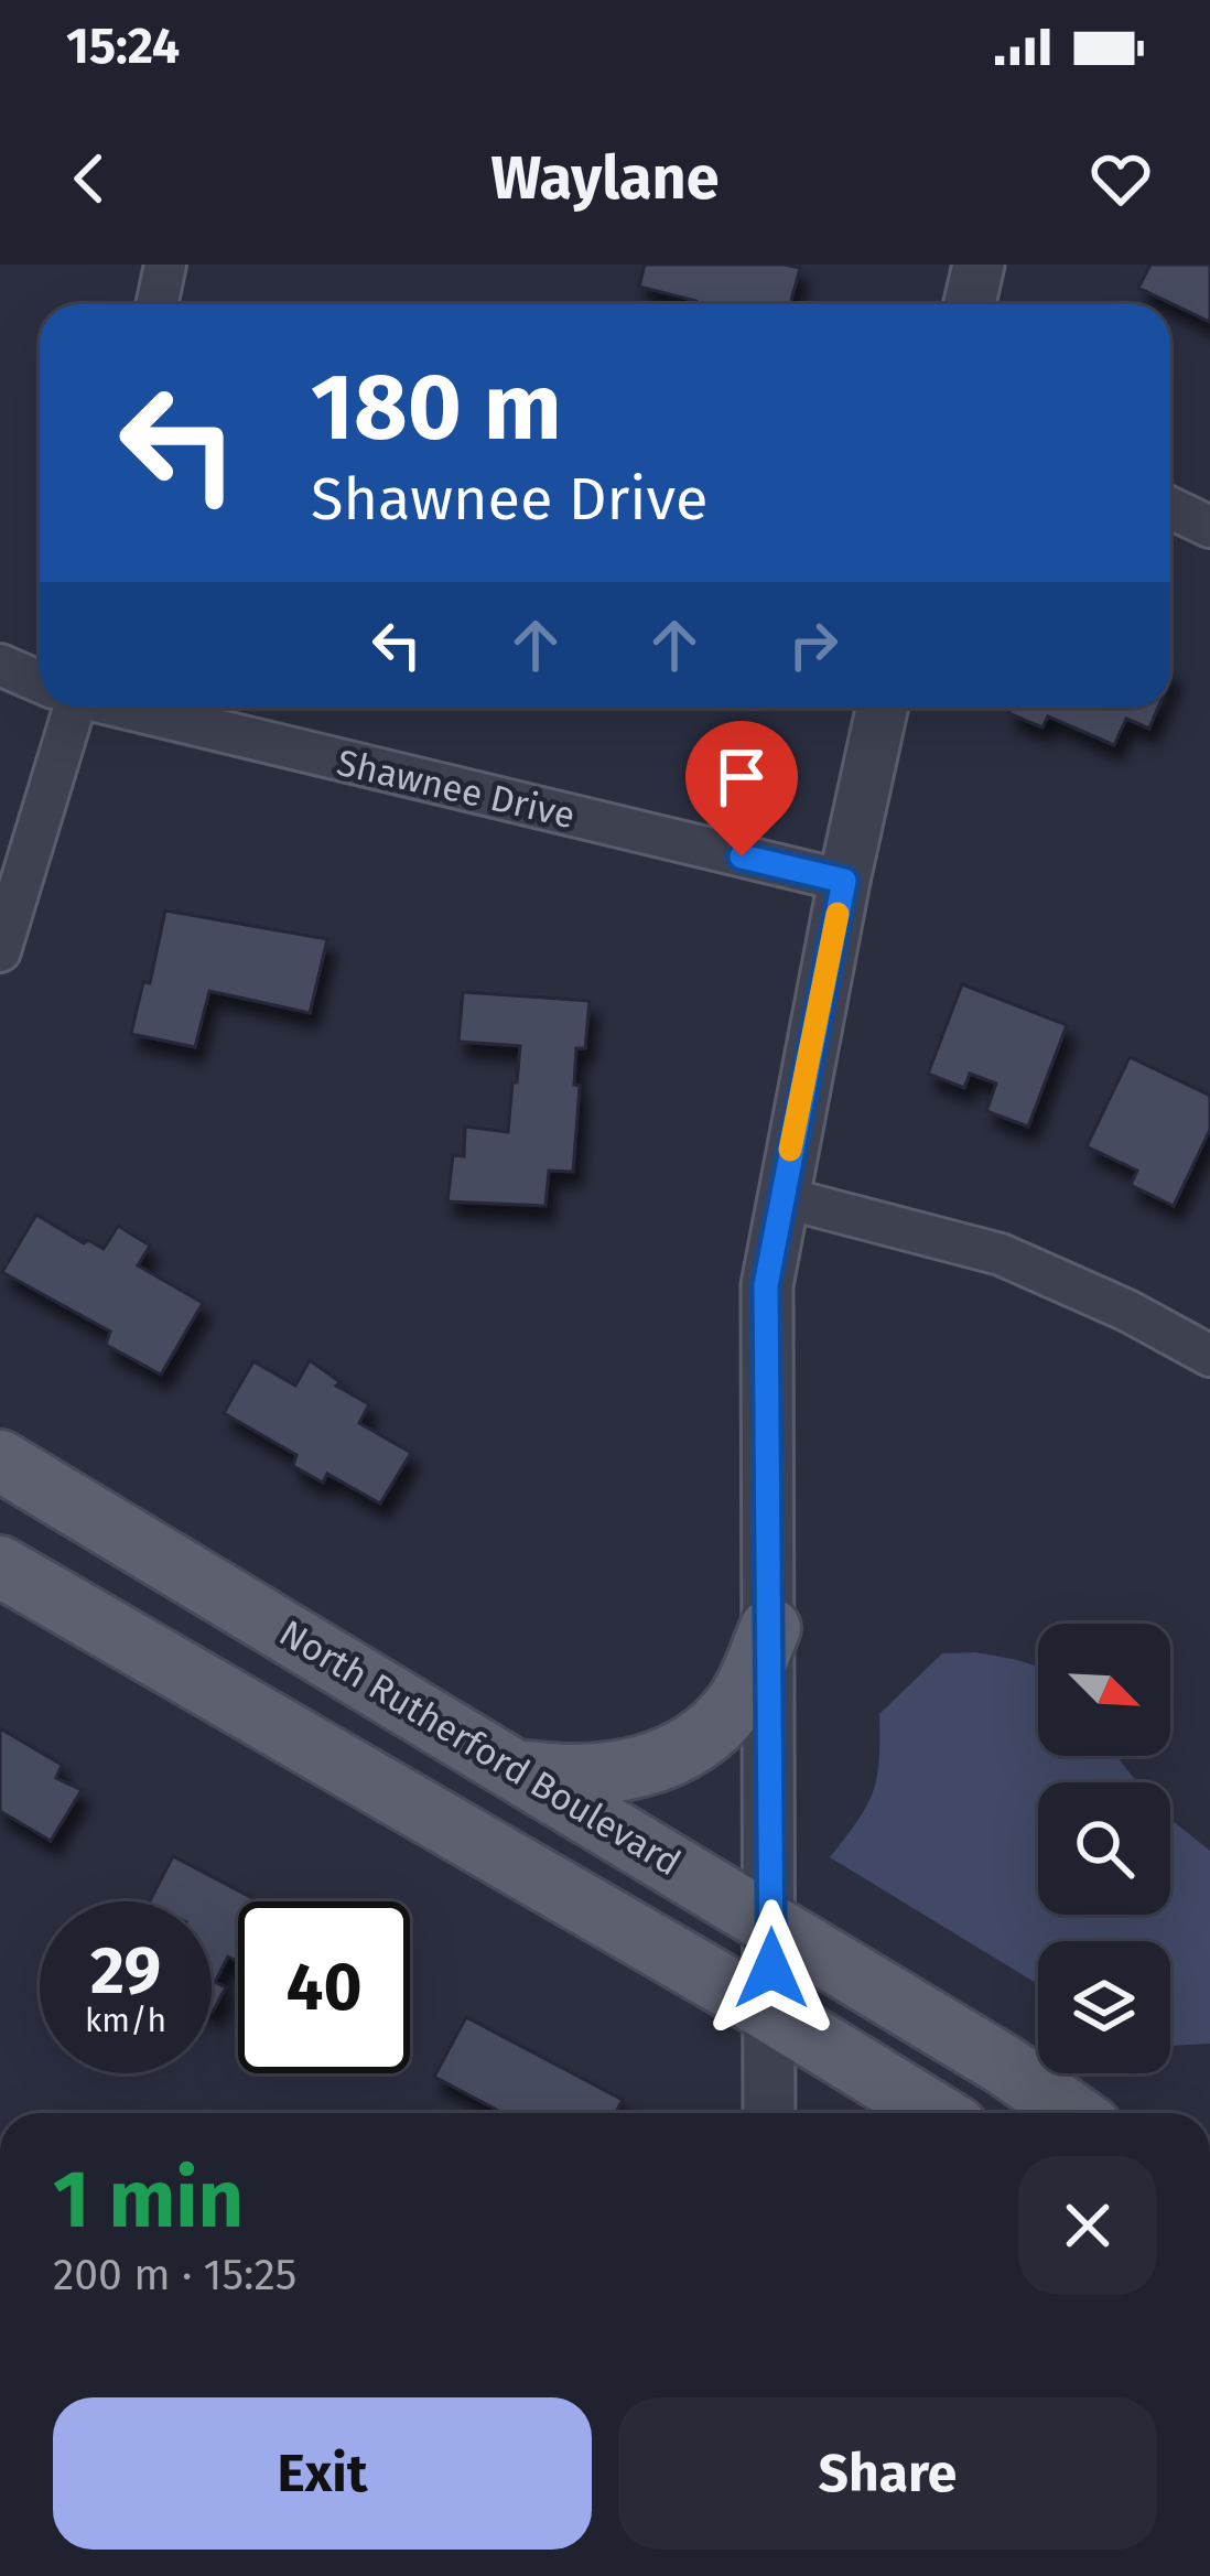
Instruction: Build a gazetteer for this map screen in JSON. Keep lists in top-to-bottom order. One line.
{"streets":{"main road":["North Rutherford Boulevard"],"street":["Shawnee Drive"]},"north":"bottom right","page":{"status":"15:24","header":"Waylane","turn":["180 m","Shawnee Drive"],"speed":"29 km/h","limit":"40","heading":["1 min","200 m · 15:25"],"buttons":["Exit","Share"]}}
